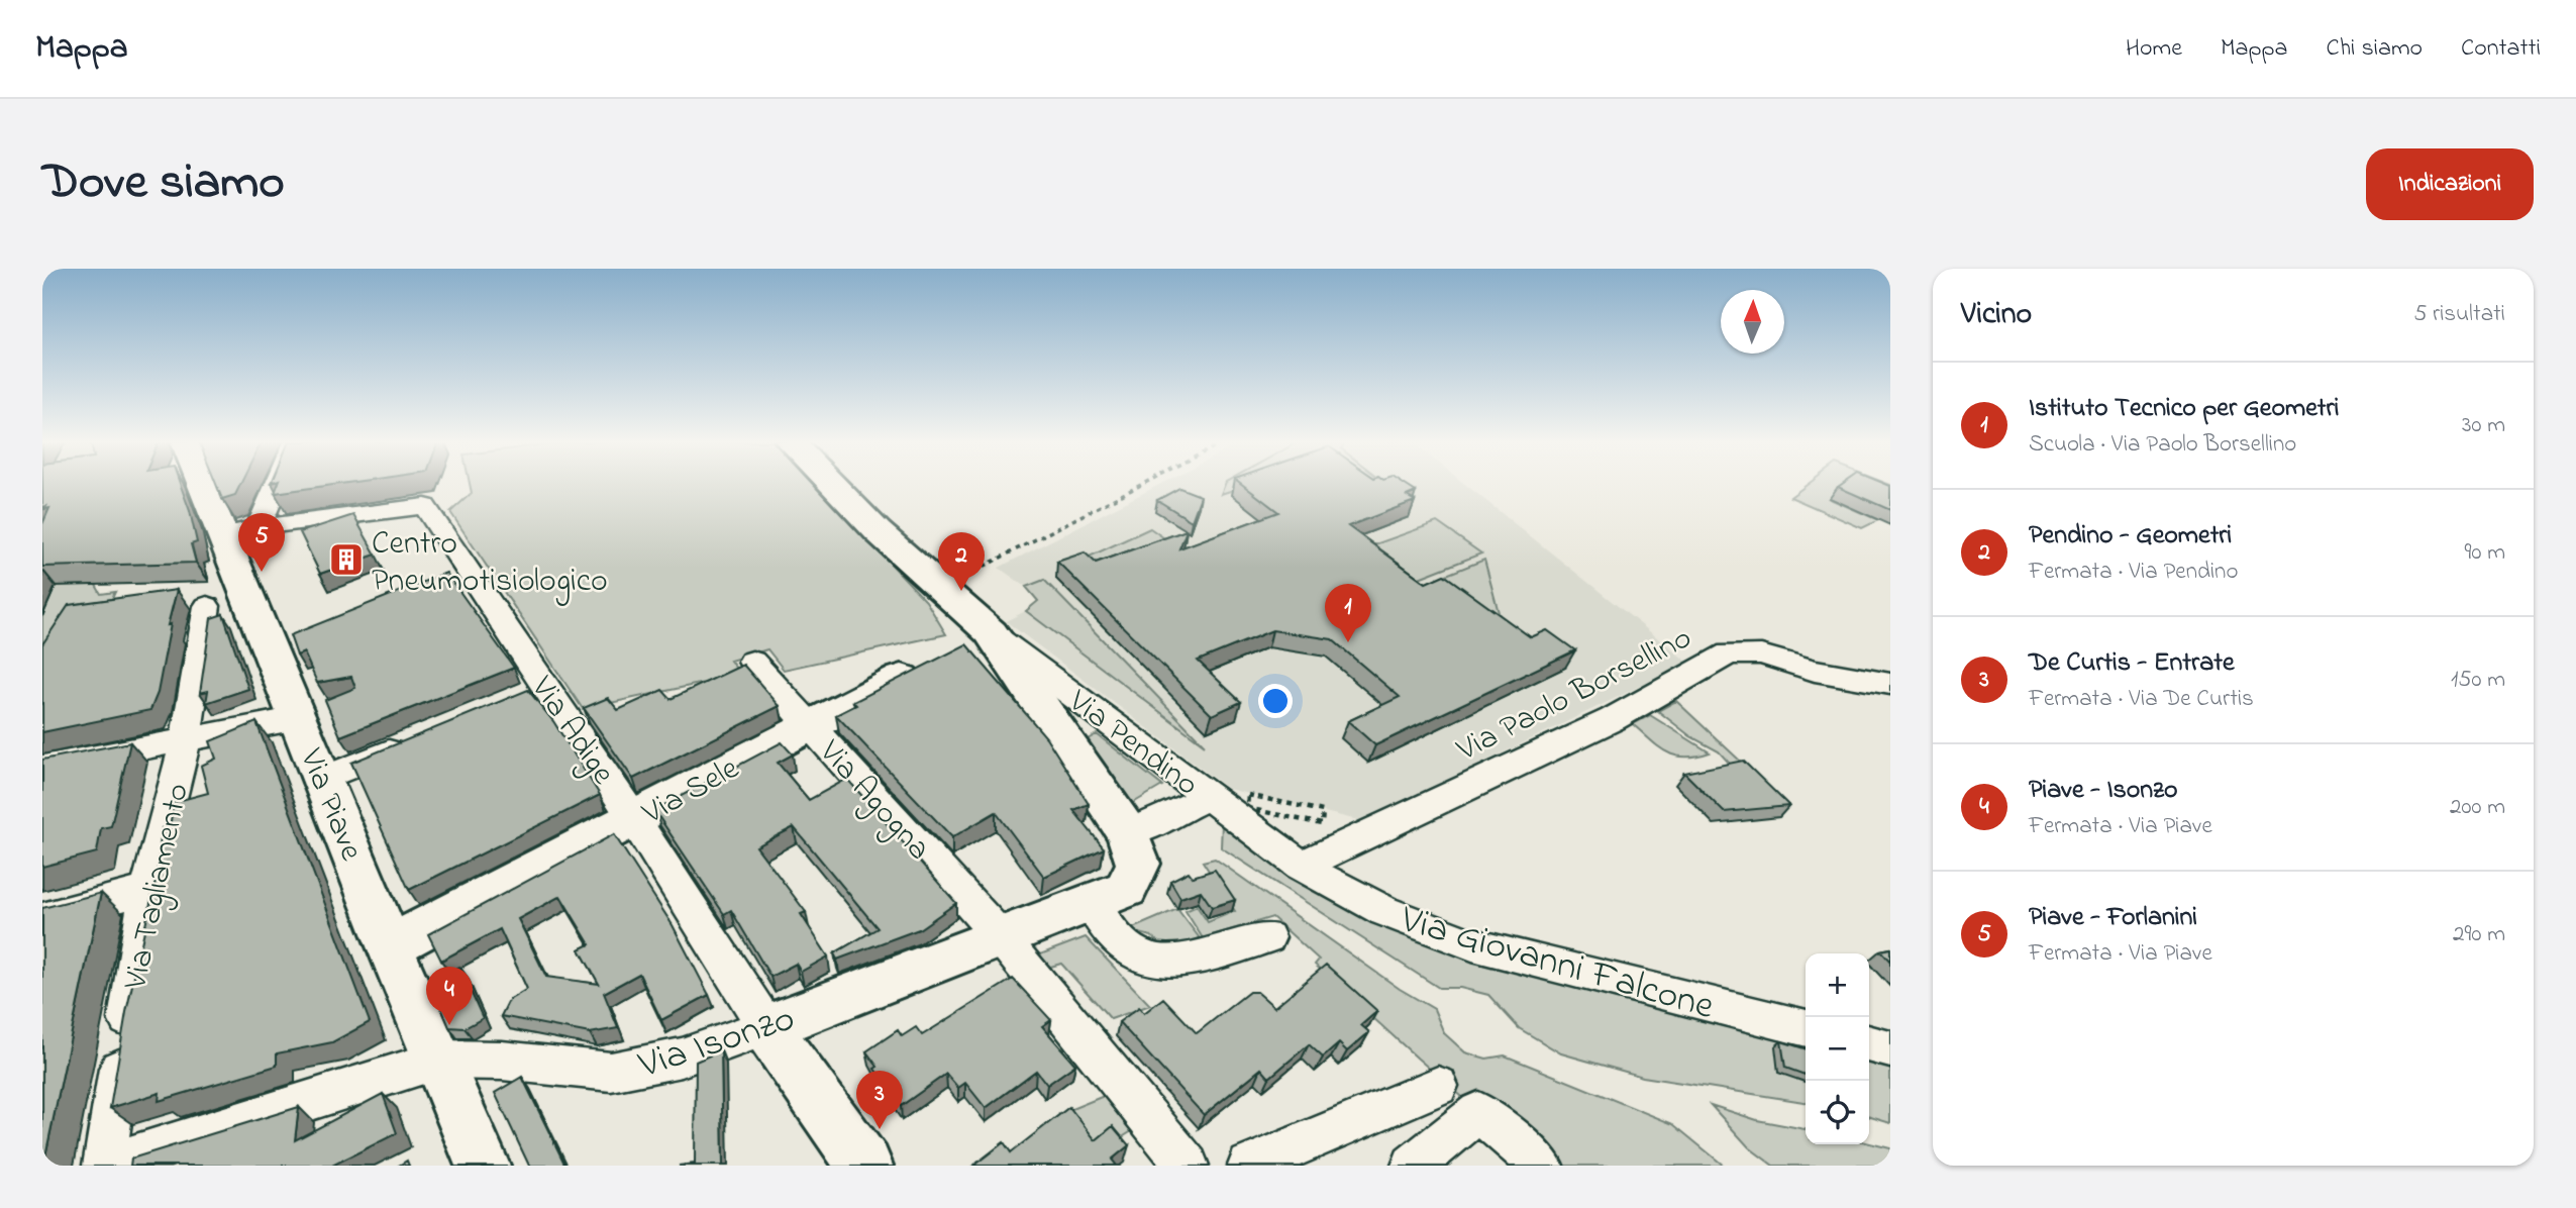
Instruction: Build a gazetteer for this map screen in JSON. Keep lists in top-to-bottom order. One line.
{"streets":{"street":["Via Paolo Borsellino","Via Adige","Via Pendino","Via Sele","Via Agogna","Via Piave","Via Tagliamento","Via Giovanni Falcone","Via Isonzo"]},"crossings":[["Via Paolo Borsellino","Via Giovanni Falcone"],["Via Adige","Via Sele"],["Via Adige","Via Isonzo"],["Via Pendino","Via Sele"],["Via Pendino","Via Giovanni Falcone"],["Via Pendino","Via Isonzo"],["Via Sele","Via Agogna"],["Via Sele","Via Piave"],["Via Agogna","Via Isonzo"],["Via Piave","Via Isonzo"],["Via Tagliamento","Via Isonzo"]],"places":{"building":["Centro Pneumotisiologico"]},"north":"top","page":{"header":"Mappa","nav":["Home","Mappa","Chi siamo","Contatti"],"title":"Dove siamo","buttons":"Indicazioni","heading":["Vicino","5 risultati"],"list":[{"mark":"1","name":"Istituto Tecnico per Geometri","note":"Scuola · Via Paolo Borsellino","value":"30 m"},{"mark":"2","name":"Pendino - Geometri","note":"Fermata · Via Pendino","value":"90 m"},{"mark":"3","name":"De Curtis - Entrate","note":"Fermata · Via De Curtis","value":"150 m"},{"mark":"4","name":"Piave - Isonzo","note":"Fermata · Via Piave","value":"200 m"},{"mark":"5","name":"Piave - Forlanini","note":"Fermata · Via Piave","value":"290 m"}],"pins":["5","2","1","4","3"],"map_buttons":["+","−"]}}
